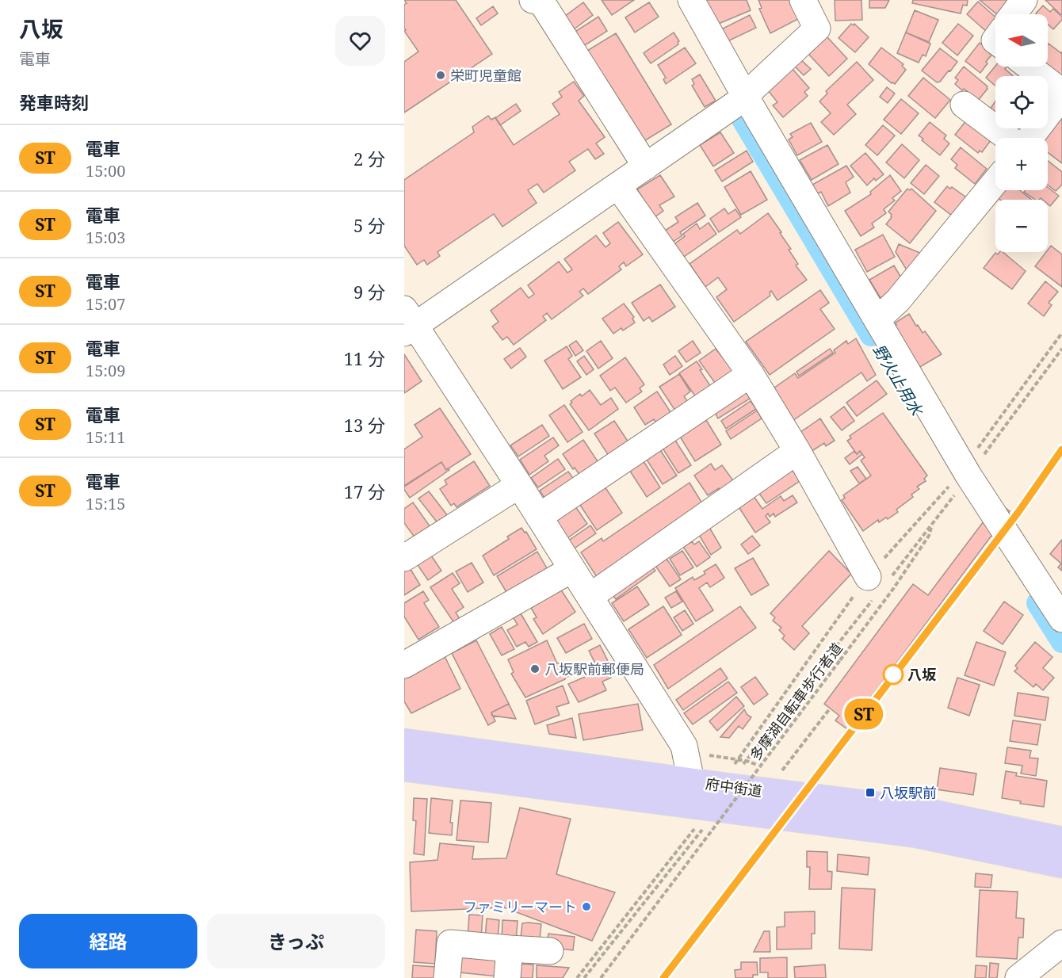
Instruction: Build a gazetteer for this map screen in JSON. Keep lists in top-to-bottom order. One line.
{"streets":{"main road":["府中街道"],"path":["多摩湖自転車歩行者道"]},"water":["野火止用水"],"places":{"other":["栄町児童館","八坂駅前郵便局","八坂","ファミリーマート"],"transit":["八坂駅前"]},"north":"left","page":{"heading":[["八坂","電車"],"発車時刻"],"on_map":"ST","map_buttons":["+","−"],"list":[{"mark":"ST","name":"電車","note":"15:00","value":"2 分"},{"mark":"ST","name":"電車","note":"15:03","value":"5 分"},{"mark":"ST","name":"電車","note":"15:07","value":"9 分"},{"mark":"ST","name":"電車","note":"15:09","value":"11 分"},{"mark":"ST","name":"電車","note":"15:11","value":"13 分"},{"mark":"ST","name":"電車","note":"15:15","value":"17 分"}],"buttons":["経路","きっぷ"]}}
